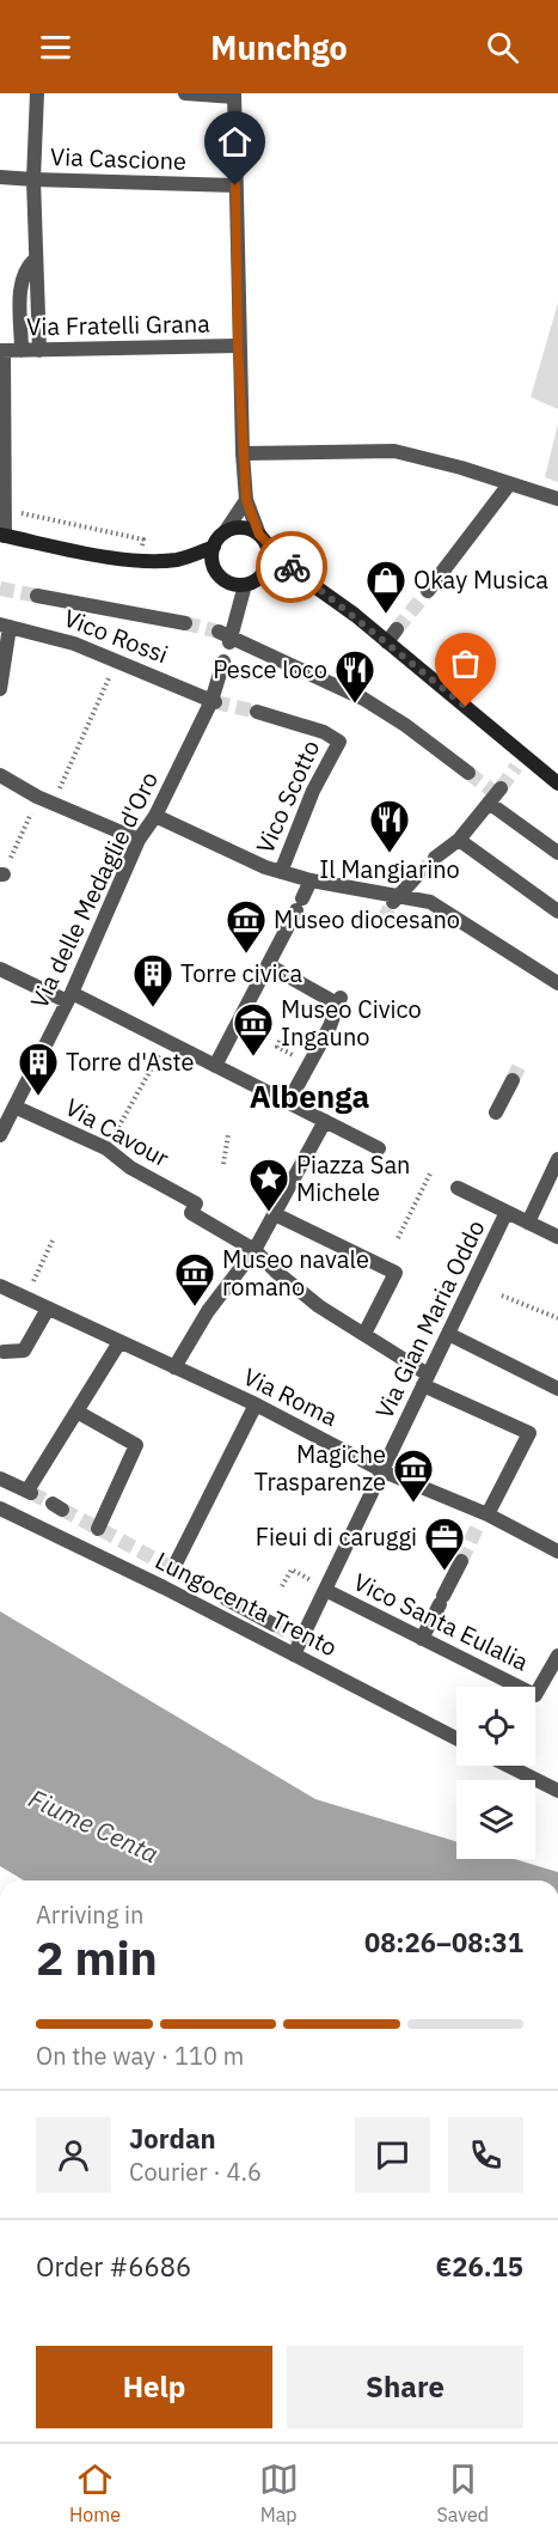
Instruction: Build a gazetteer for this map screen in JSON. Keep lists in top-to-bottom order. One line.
{"streets":{"street":["Via Cascione","Via Fratelli Grana","Vico Rossi","Vico Scotto","Via delle Medaglie d'Oro","Via Cavour","Via Gian Maria Oddo","Via Roma","Lungocenta Trento","Vico Santa Eulalia"]},"crossings":[["Vico Rossi","Via delle Medaglie d'Oro"],["Via delle Medaglie d'Oro","Via Cavour"],["Via Cavour","Via Gian Maria Oddo"],["Via Cavour","Via Roma"],["Via Gian Maria Oddo","Via Roma"],["Via Gian Maria Oddo","Lungocenta Trento"],["Via Gian Maria Oddo","Vico Santa Eulalia"]],"districts":["Albenga"],"water":["Fiume Centa"],"places":{"shop":["Okay Musica"],"restaurant":["Pesce loco","Il Mangiarino"],"museum":["Museo diocesano","Museo Civico Ingauno","Museo navale romano","Magiche Trasparenze"],"building":["Torre civica","Torre d'Aste"],"place":["Piazza San Michele"],"office":["Fieui di caruggi"]},"page":{"header":"Munchgo","heading":["2 min","Arriving in","08:26–08:31"],"panel":["Jordan","Courier · 4.6","Order #6686","€26.15"],"bar":"On the way · 110 m","buttons":["Help","Share"],"tabs":["Home","Map","Saved"]}}
